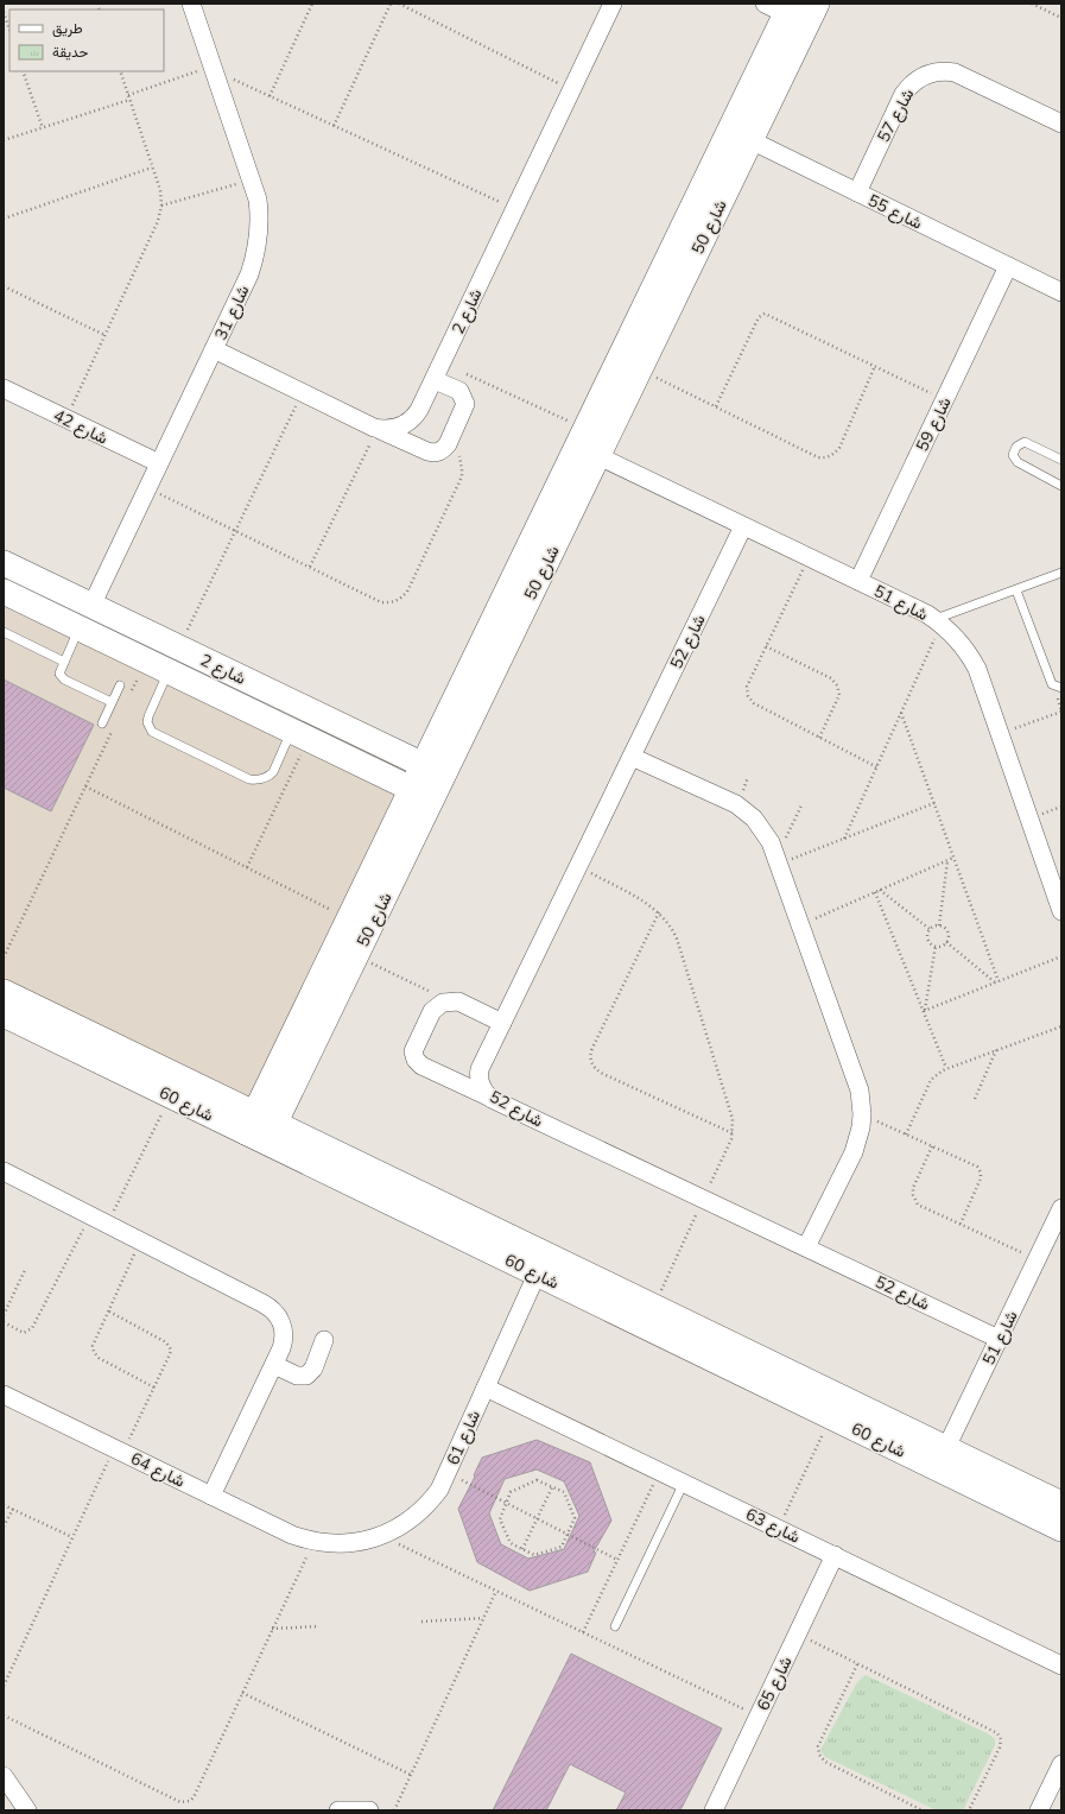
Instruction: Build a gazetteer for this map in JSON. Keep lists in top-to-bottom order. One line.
{"streets":{"street":["شارع 57","شارع 55","شارع 50","شارع 2","شارع 31","شارع 59","شارع 42","شارع 51","شارع 52","شارع 60","شارع 61","شارع 64","شارع 63","شارع 65"]},"crossings":[["شارع 57","شارع 55"],["شارع 55","شارع 50"],["شارع 55","شارع 59"],["شارع 50","شارع 2"],["شارع 50","شارع 51"],["شارع 50","شارع 60"],["شارع 2","شارع 31"],["شارع 31","شارع 42"],["شارع 59","شارع 51"],["شارع 51","شارع 52"],["شارع 51","شارع 60"],["شارع 60","شارع 61"],["شارع 61","شارع 64"],["شارع 61","شارع 63"],["شارع 63","شارع 65"]],"legend":["طريق","حديقة"]}
